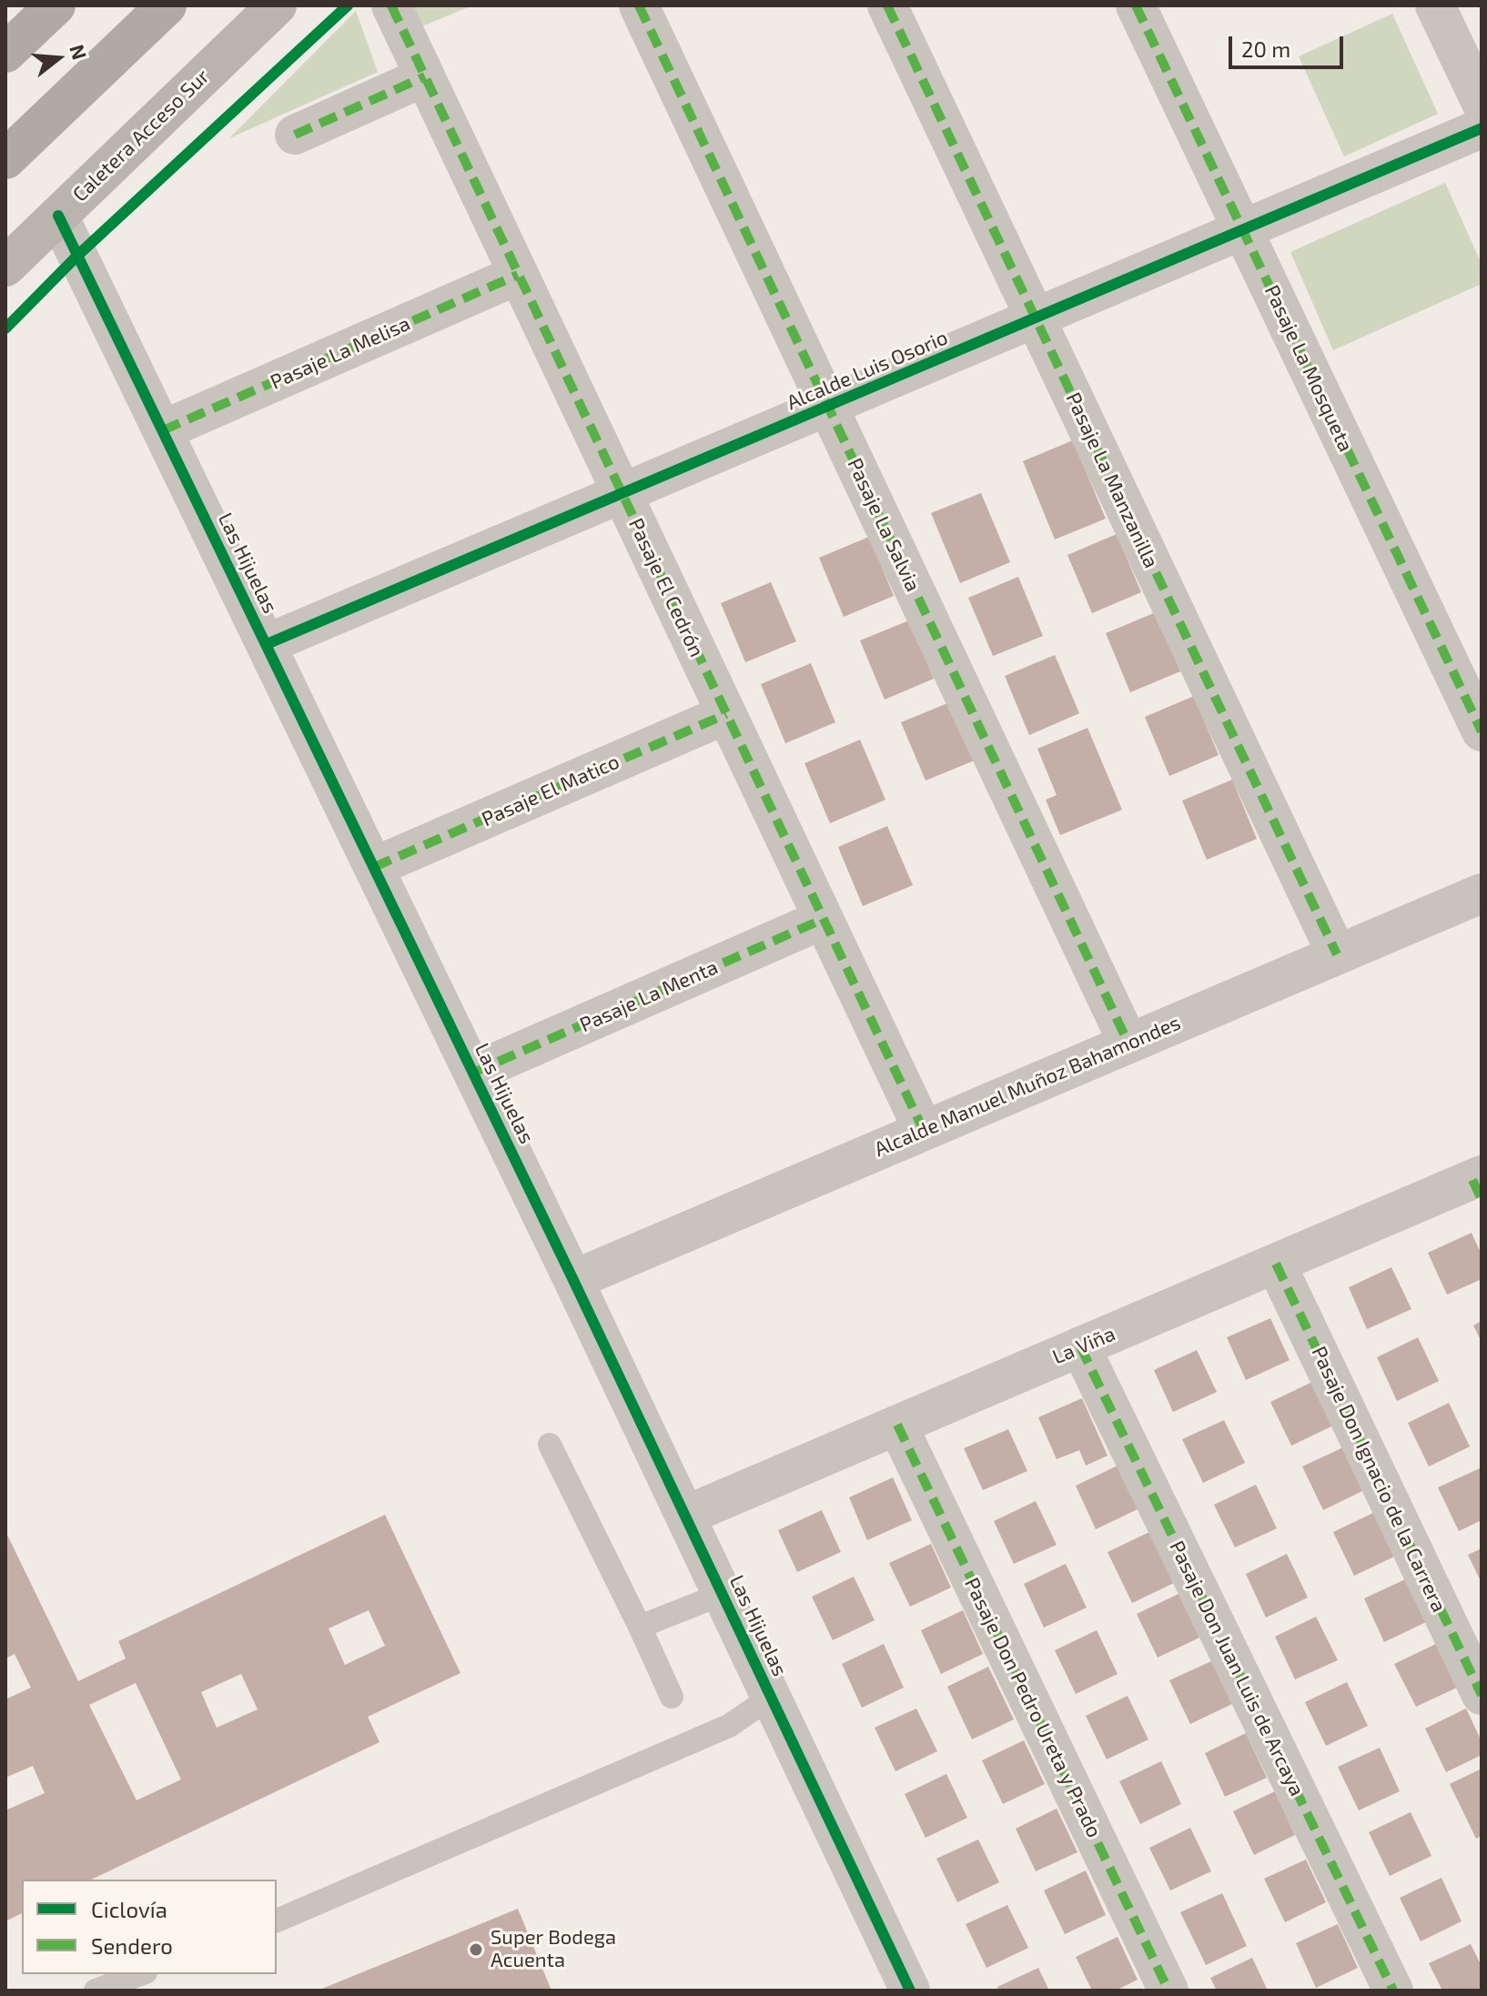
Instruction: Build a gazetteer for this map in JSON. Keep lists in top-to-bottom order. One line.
{"streets":{"main road":["Caletera Acceso Sur"],"street":["Pasaje La Melisa","Pasaje La Mosqueta","Alcalde Luis Osorio","Pasaje La Manzanilla","Pasaje La Salvia","Las Hijuelas","Pasaje El Cedrón","Pasaje El Matico","Pasaje La Menta","Alcalde Manuel Muñoz Bahamondes","La Viña","Pasaje Don Ignacio de la Carrera","Pasaje Don Juan Luis de Arcaya","Pasaje Don Pedro Ureta y Prado"]},"crossings":[["Caletera Acceso Sur","Las Hijuelas"],["Pasaje La Melisa","Las Hijuelas"],["Pasaje La Melisa","Pasaje El Cedrón"],["Pasaje La Mosqueta","Alcalde Luis Osorio"],["Alcalde Luis Osorio","Pasaje La Manzanilla"],["Alcalde Luis Osorio","Pasaje La Salvia"],["Alcalde Luis Osorio","Las Hijuelas"],["Alcalde Luis Osorio","Pasaje El Cedrón"],["Pasaje La Manzanilla","Alcalde Manuel Muñoz Bahamondes"],["Pasaje La Salvia","Alcalde Manuel Muñoz Bahamondes"],["Las Hijuelas","Pasaje El Matico"],["Las Hijuelas","Pasaje La Menta"],["Las Hijuelas","Alcalde Manuel Muñoz Bahamondes"],["Las Hijuelas","La Viña"],["Pasaje El Cedrón","Pasaje El Matico"],["Pasaje El Cedrón","Pasaje La Menta"],["Pasaje El Cedrón","Alcalde Manuel Muñoz Bahamondes"],["La Viña","Pasaje Don Ignacio de la Carrera"],["La Viña","Pasaje Don Juan Luis de Arcaya"],["La Viña","Pasaje Don Pedro Ureta y Prado"]],"places":["Super Bodega Acuenta"],"legend":["Ciclovía","Sendero"],"scale_bar":"20 m","north":"right"}
